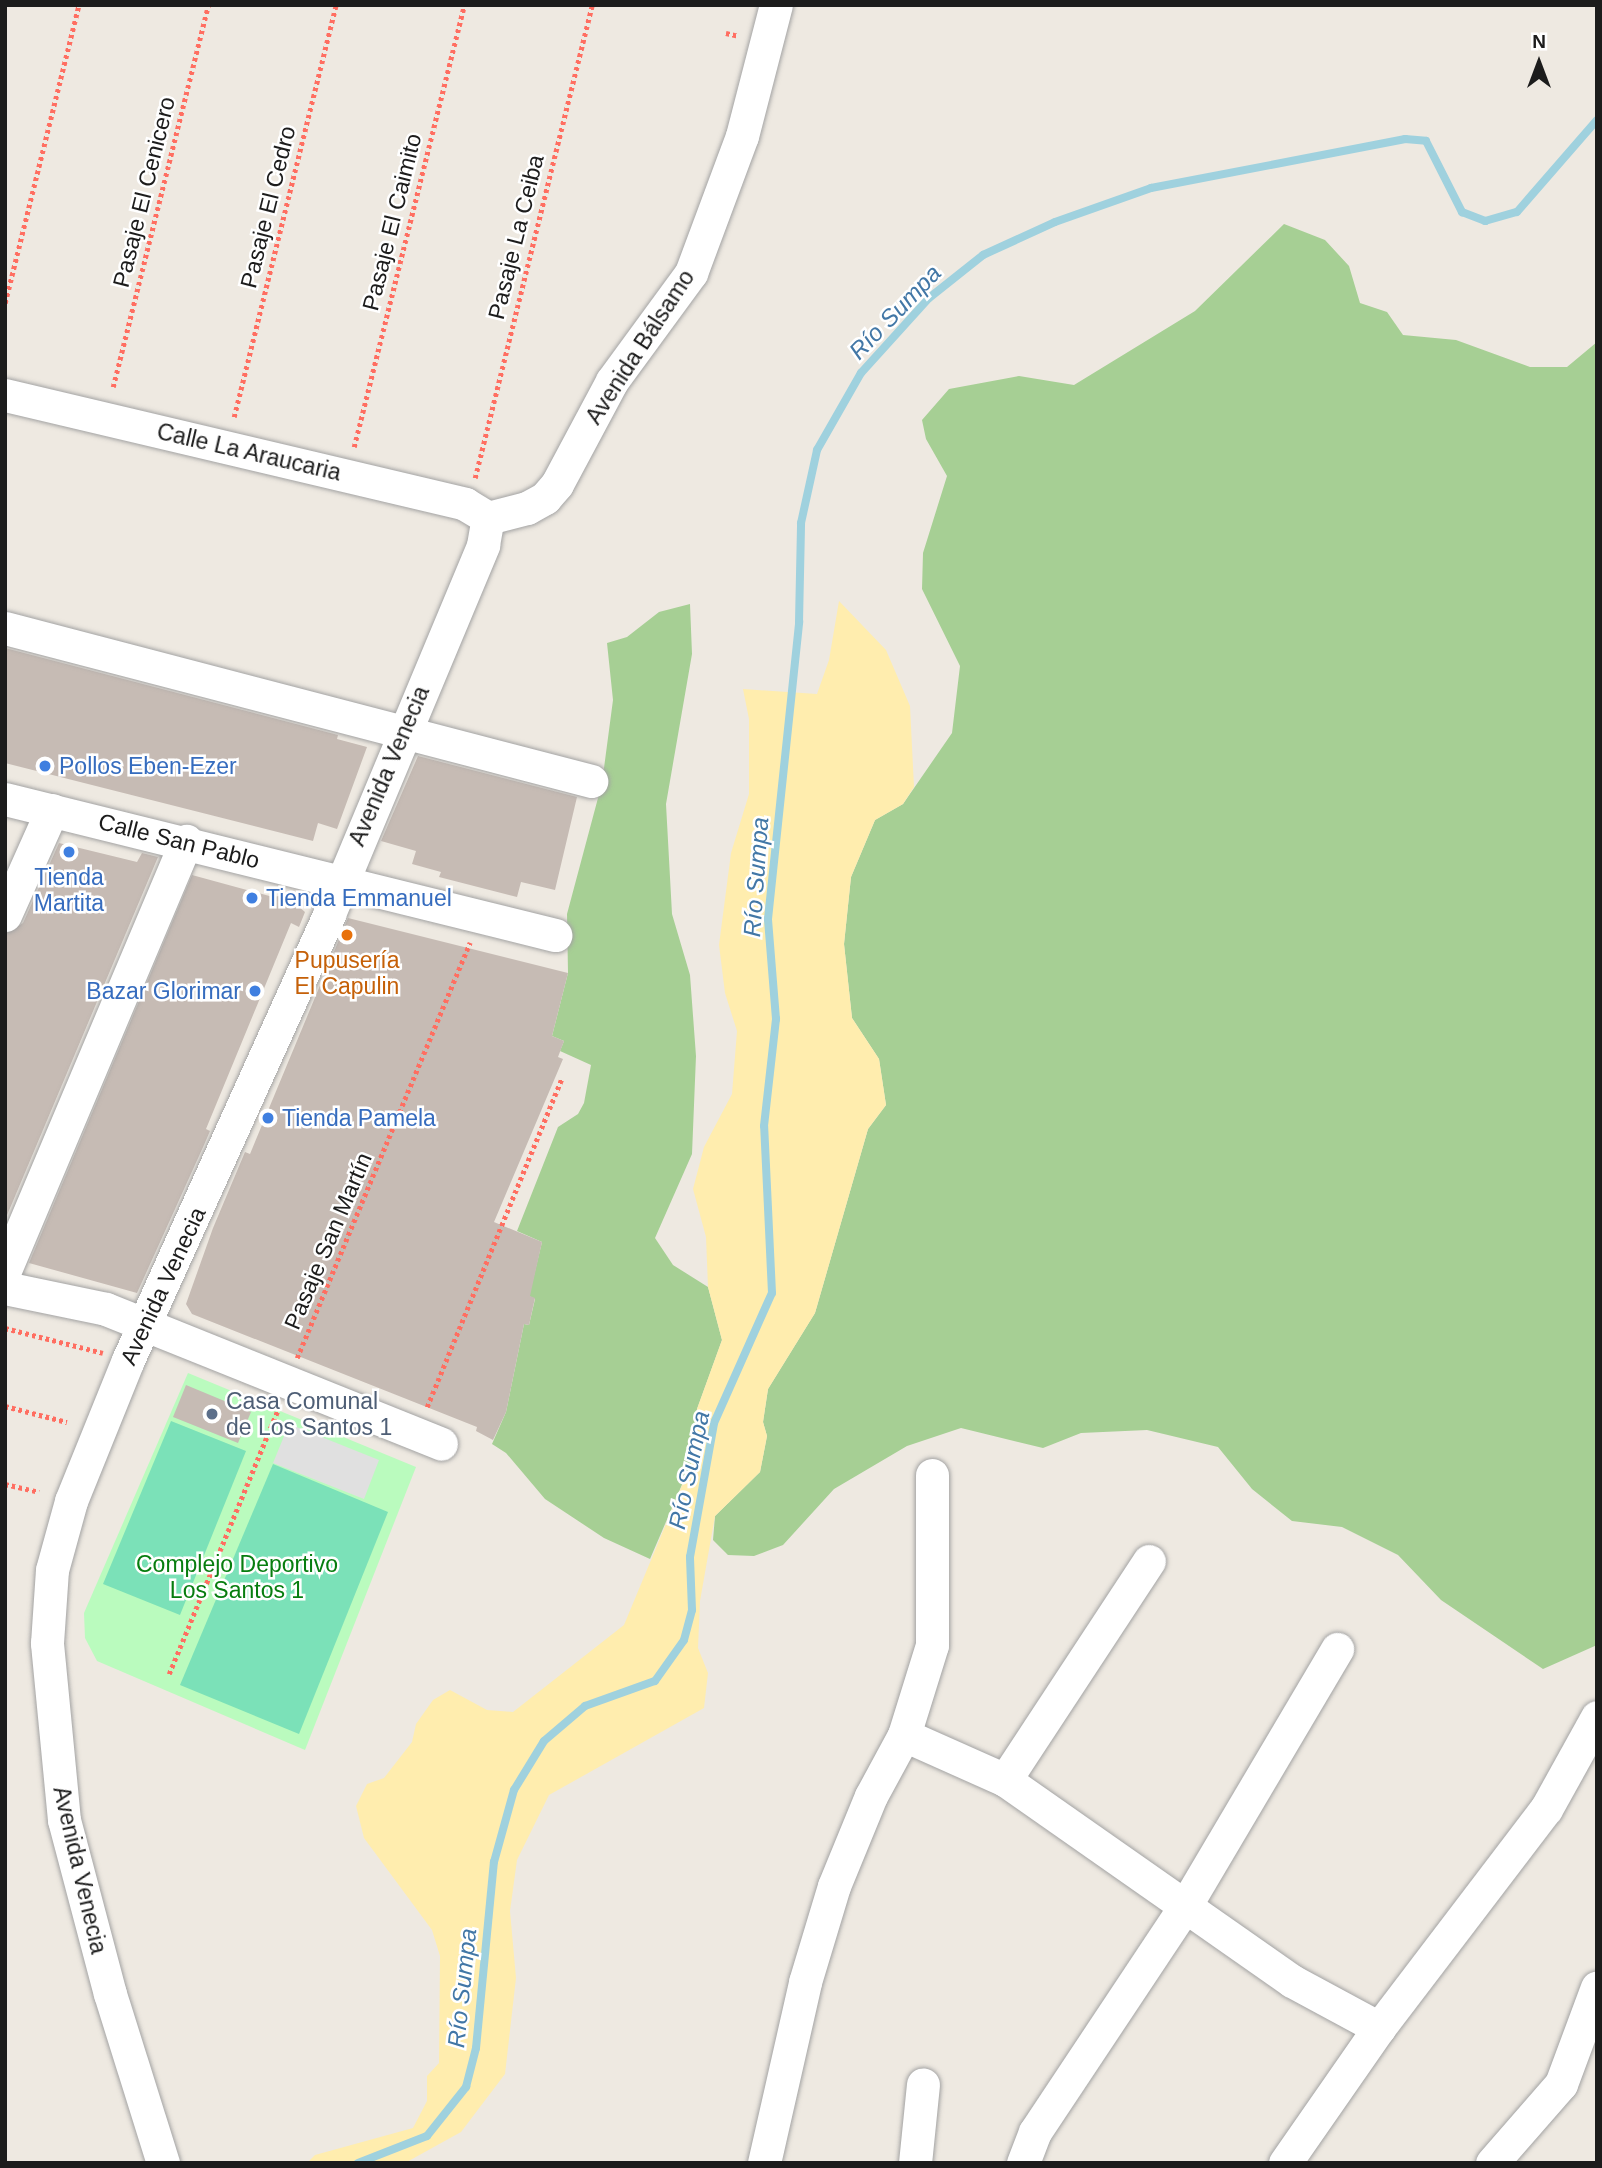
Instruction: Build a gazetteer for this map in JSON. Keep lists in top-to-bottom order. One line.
{"streets":{"street":["Avenida Bálsamo","Calle La Araucaria","Avenida Venecia","Calle San Pablo"],"path":["Pasaje El Cenicero","Pasaje El Cedro","Pasaje El Caimito","Pasaje La Ceiba","Pasaje San Martín"]},"crossings":[["Avenida Bálsamo","Calle La Araucaria"],["Avenida Bálsamo","Avenida Venecia"],["Calle La Araucaria","Avenida Venecia"],["Avenida Venecia","Calle San Pablo"],["Calle San Pablo","Pasaje San Martín"]],"water":["Río Sumpa"],"parks":["Complejo Deportivo Los Santos 1"],"places":["Pollos Eben-Ezer","Tienda Martita","Tienda Emmanuel","Pupusería El Capulin","Bazar Glorimar","Tienda Pamela","Casa Comunal de Los Santos 1"],"north":"top"}
